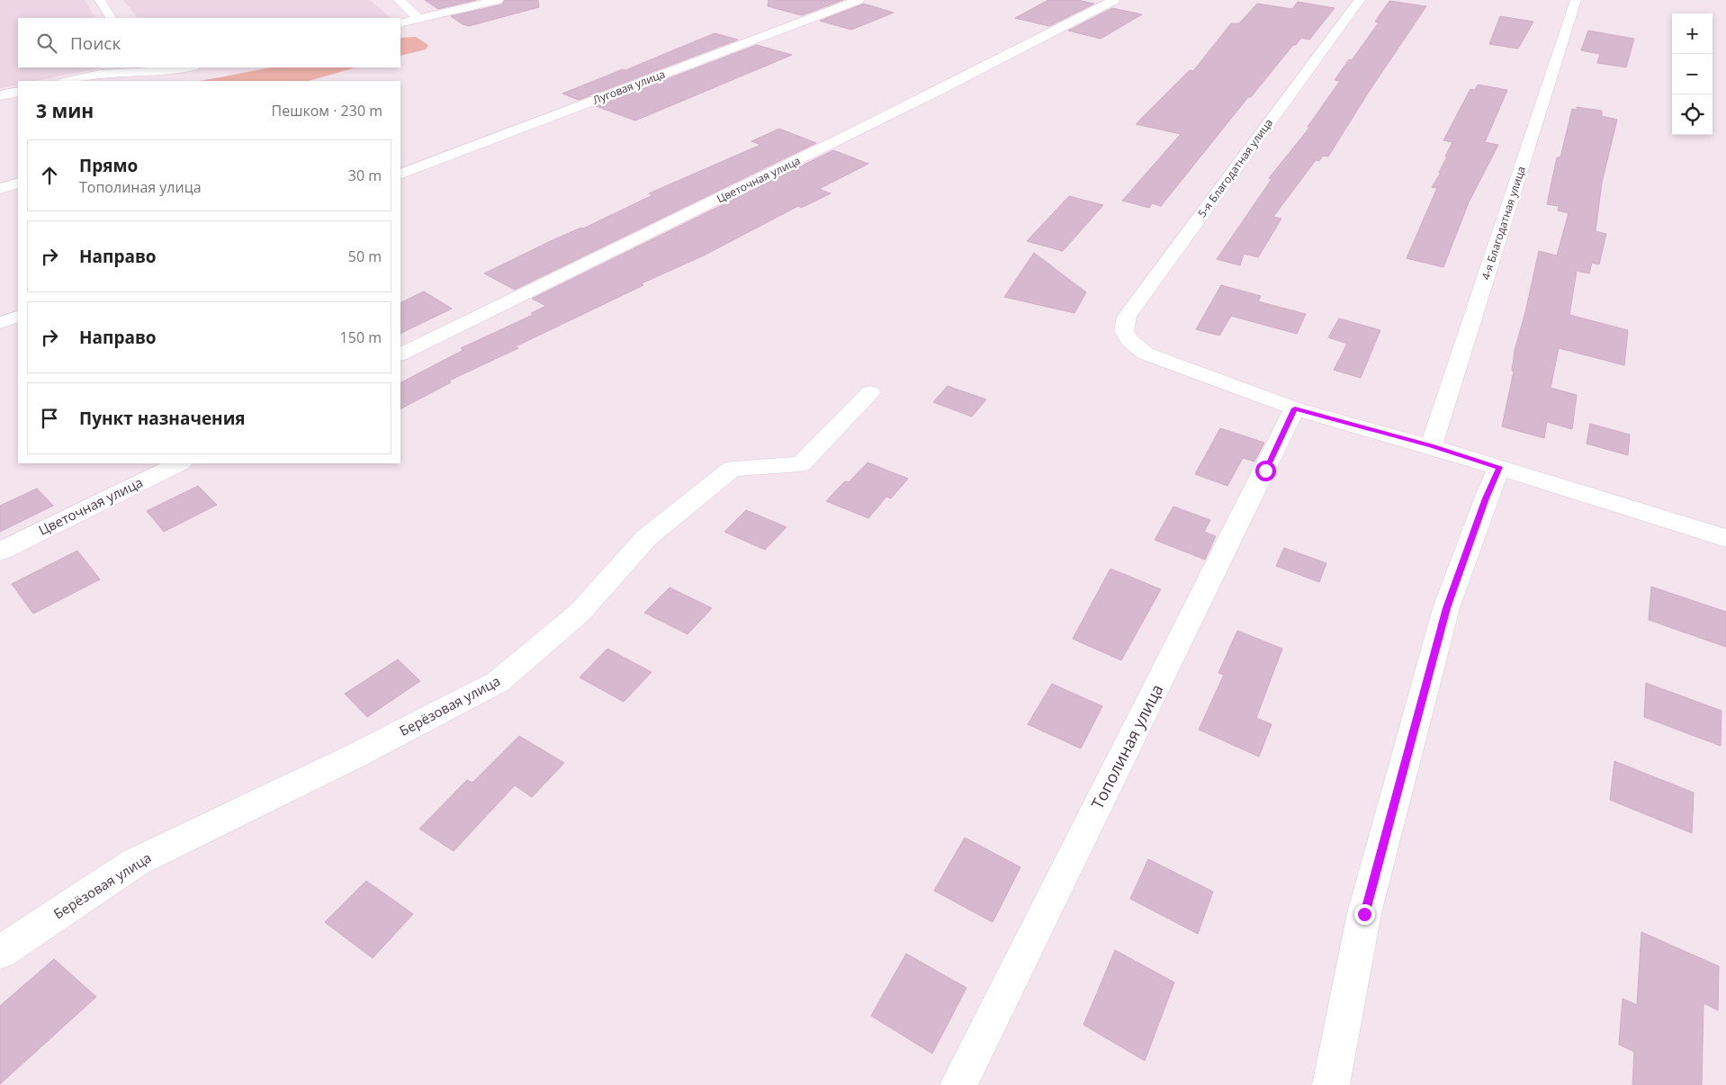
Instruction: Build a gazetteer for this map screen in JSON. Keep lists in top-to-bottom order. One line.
{"streets":{"street":["Луговая улица","5-я Благодатная улица","Цветочная улица","4-я Благодатная улица","Берёзовая улица","Тополиная улица"]},"crossings":[["5-я Благодатная улица","Тополиная улица"]],"page":{"map_buttons":["+","−"],"search":"Поиск","heading":["3 мин","Пешком · 230 m"],"list":[["Прямо","Тополиная улица","30 m"],["Направо","50 m"],["Направо","150 m"],"Пункт назначения"]}}
